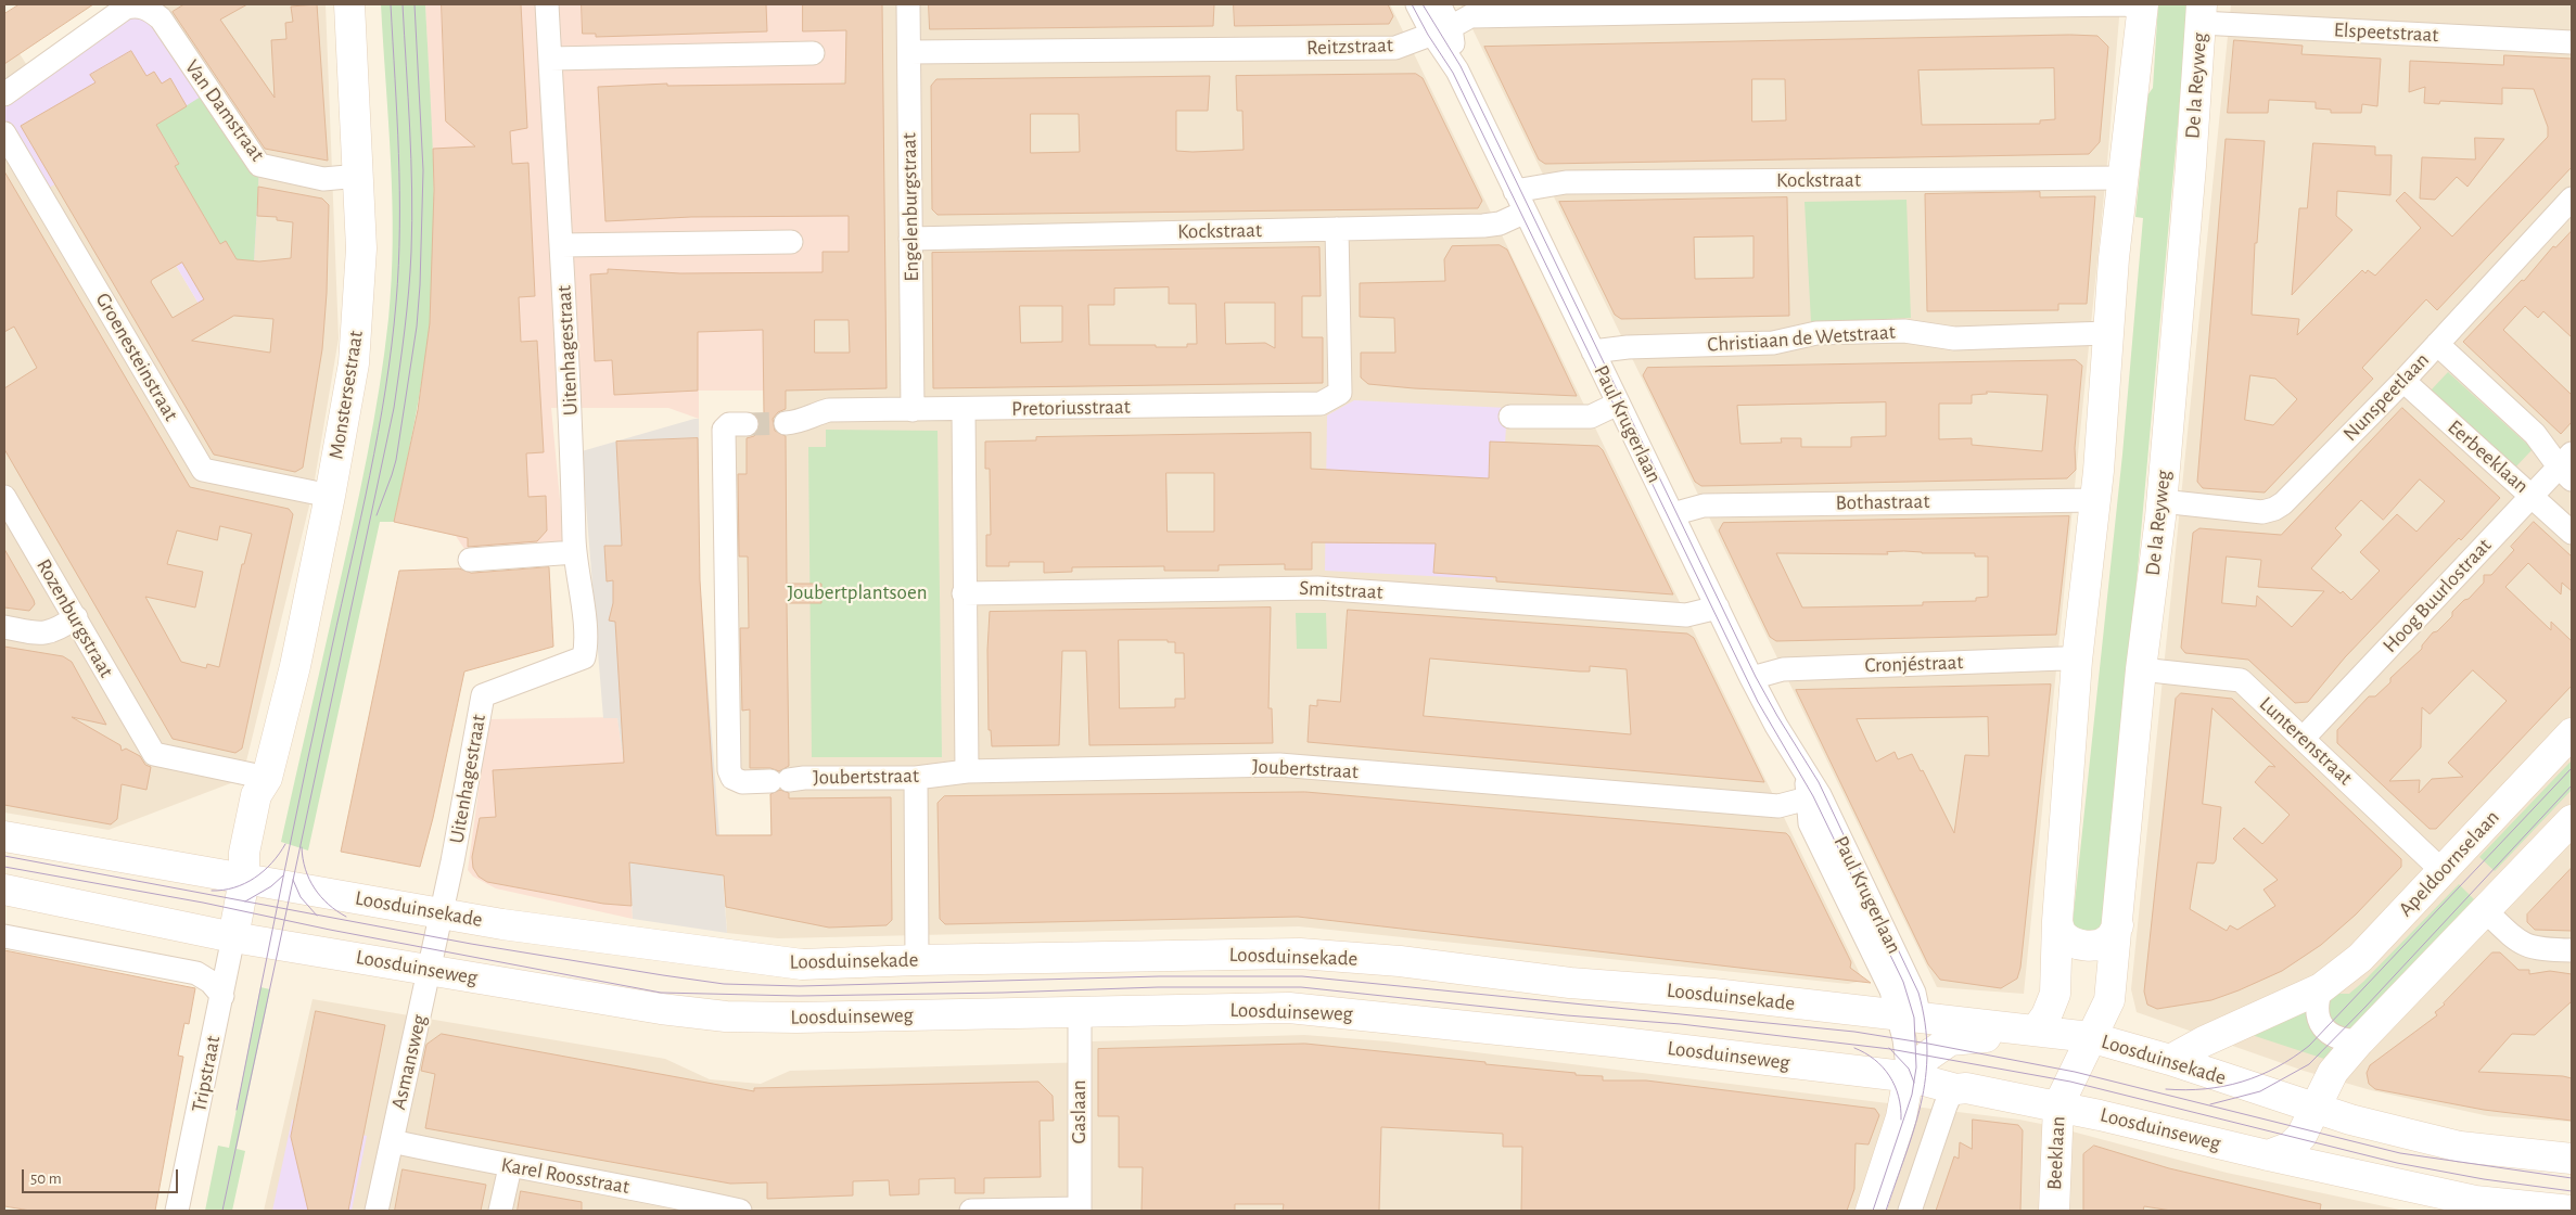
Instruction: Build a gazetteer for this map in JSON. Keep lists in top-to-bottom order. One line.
{"streets":{"main road":["De la Reyweg","Monstersestraat","Apeldoornselaan","Loosduinsekade","Loosduinseweg","Beeklaan"],"street":["Elspeetstraat","Reitzstraat","Van Damstraat","Kockstraat","Engelenburgstraat","Christiaan de Wetstraat","Uitenhagestraat","Groenesteinstraat","Nunspeetlaan","Pretoriusstraat","Paul Krugerlaan","Eerbeeklaan","Bothastraat","Smitstraat","Hoog Buurlostraat","Rozenburgstraat","Cronjéstraat","Lunterenstraat","Joubertstraat","Asmansweg","Tripstraat","Gaslaan","Karel Roosstraat"]},"crossings":[["Elspeetstraat","De la Reyweg"],["Reitzstraat","Engelenburgstraat"],["Reitzstraat","Paul Krugerlaan"],["De la Reyweg","Nunspeetlaan"],["De la Reyweg","Lunterenstraat"],["De la Reyweg","Loosduinsekade"],["De la Reyweg","Beeklaan"],["Van Damstraat","Monstersestraat"],["Kockstraat","Engelenburgstraat"],["Kockstraat","Pretoriusstraat"],["Kockstraat","Paul Krugerlaan"],["Engelenburgstraat","Pretoriusstraat"],["Christiaan de Wetstraat","Paul Krugerlaan"],["Uitenhagestraat","Loosduinsekade"],["Uitenhagestraat","Asmansweg"],["Groenesteinstraat","Monstersestraat"],["Monstersestraat","Rozenburgstraat"],["Monstersestraat","Loosduinsekade"],["Monstersestraat","Loosduinseweg"],["Monstersestraat","Tripstraat"],["Nunspeetlaan","Eerbeeklaan"],["Paul Krugerlaan","Bothastraat"],["Paul Krugerlaan","Smitstraat"],["Paul Krugerlaan","Cronjéstraat"],["Paul Krugerlaan","Joubertstraat"],["Paul Krugerlaan","Loosduinsekade"],["Paul Krugerlaan","Loosduinseweg"],["Eerbeeklaan","Hoog Buurlostraat"],["Hoog Buurlostraat","Lunterenstraat"],["Lunterenstraat","Apeldoornselaan"],["Apeldoornselaan","Loosduinsekade"],["Loosduinsekade","Asmansweg"],["Loosduinsekade","Beeklaan"],["Loosduinseweg","Asmansweg"],["Loosduinseweg","Tripstraat"],["Loosduinseweg","Gaslaan"],["Loosduinseweg","Beeklaan"],["Asmansweg","Karel Roosstraat"]],"parks":["Joubertplantsoen"],"scale_bar":"50 m"}
